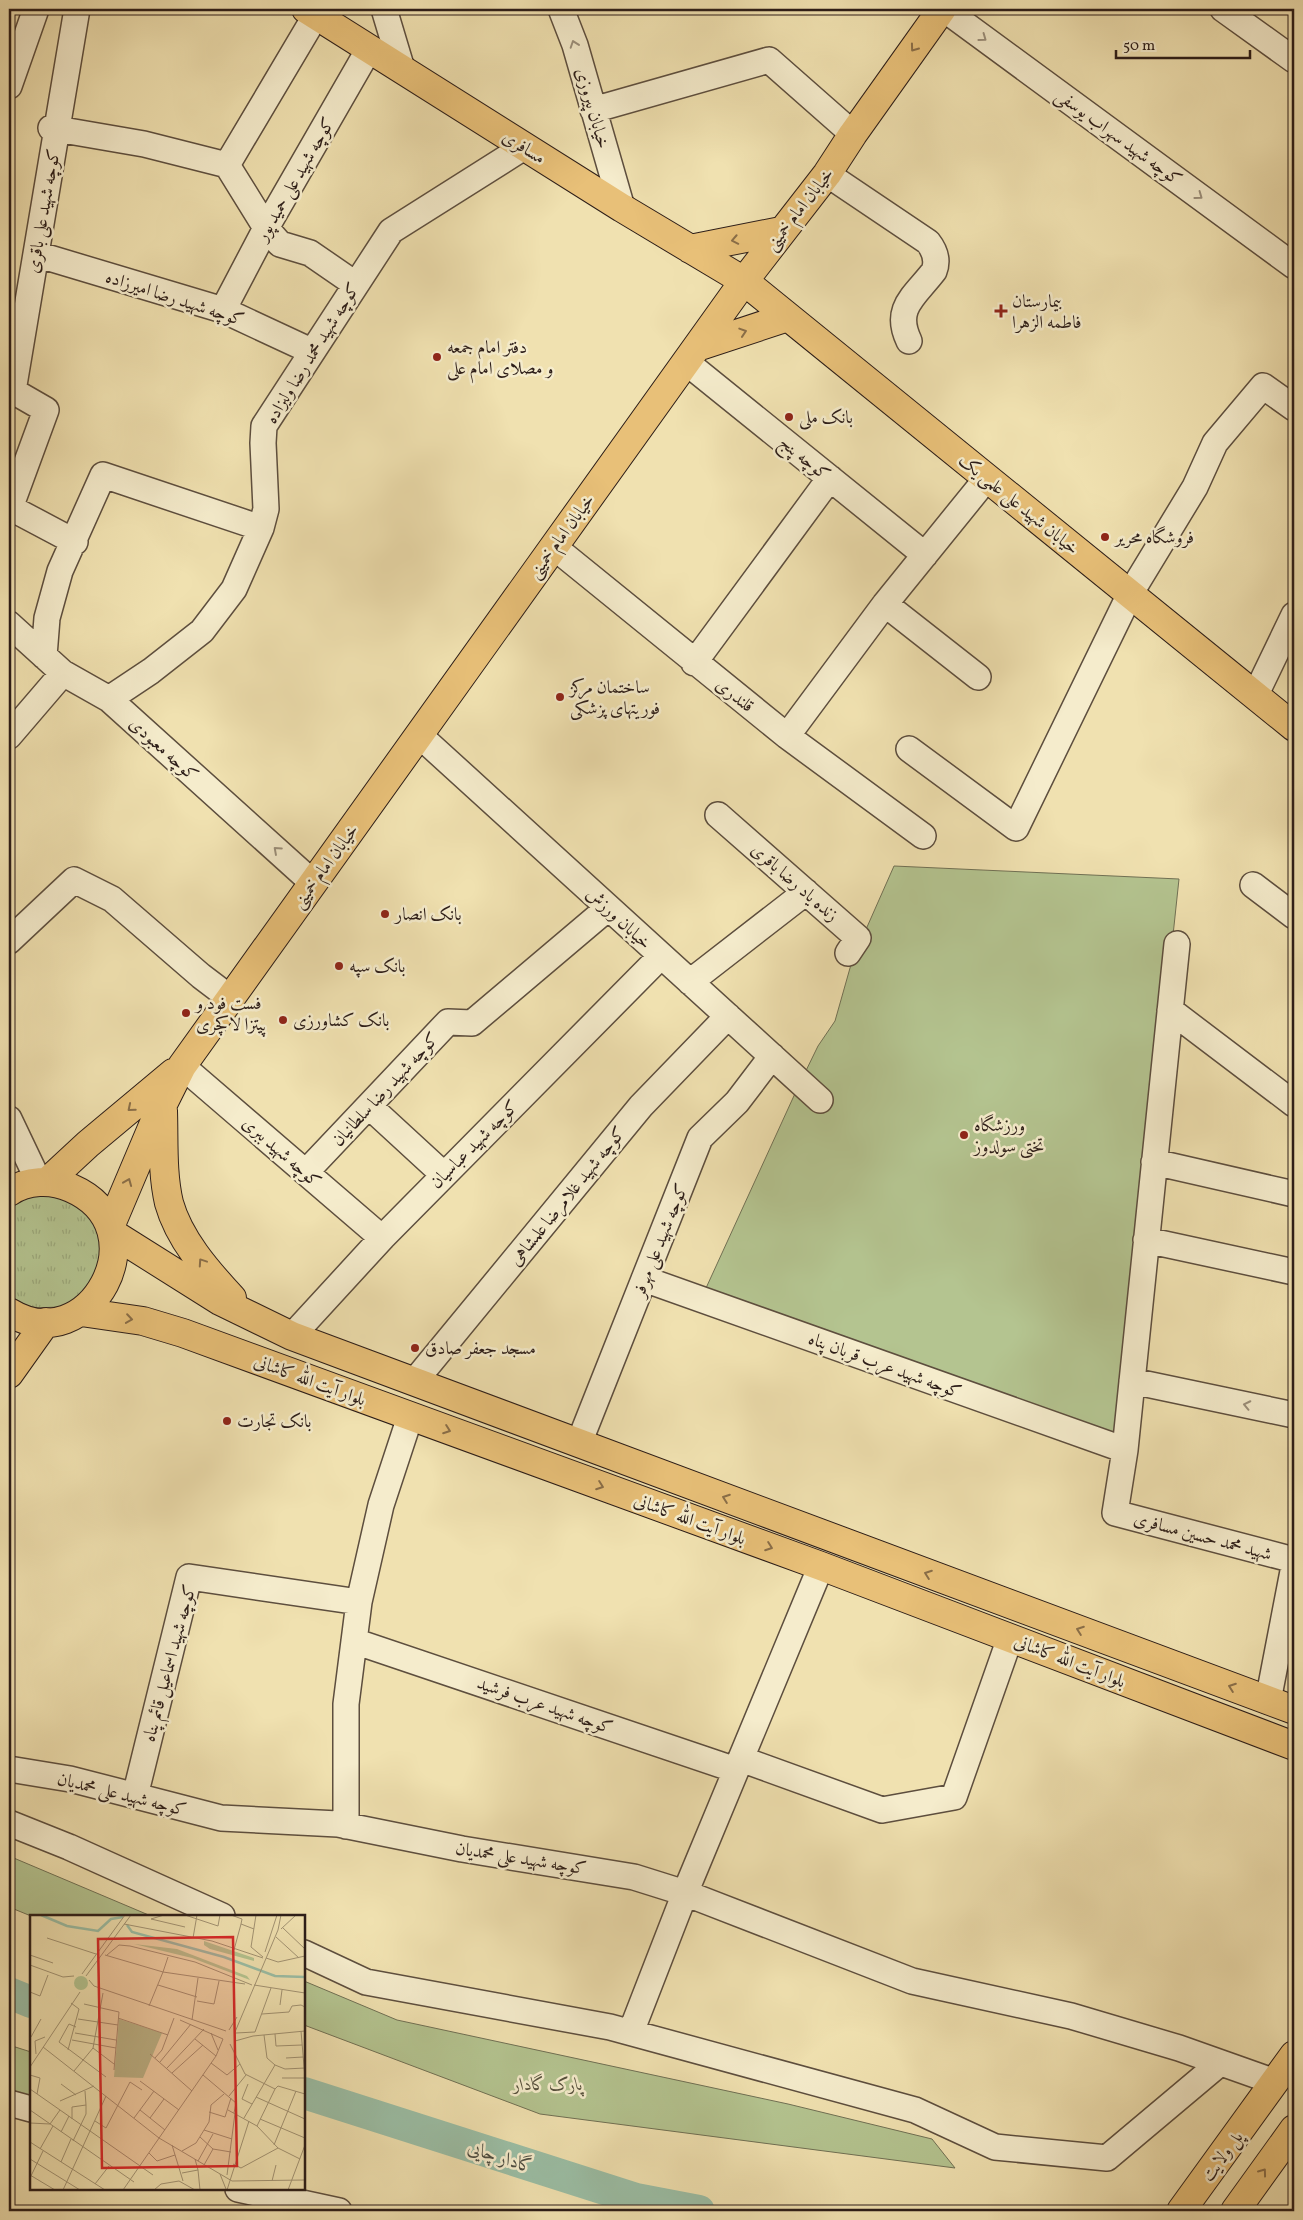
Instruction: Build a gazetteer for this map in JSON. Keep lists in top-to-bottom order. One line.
{"streets":{"main road":["مسافری","خیابان امام خمینی","خیابان شهید علی علمی یک","بلوار آیت الله کاشانی","پل ولایت"],"street":["خیابان پیروزی","کوچه شهید سهراب یوسفی","کوچه شهید علی حمید پور","کوچه شهید علی باقری","کوچه شهید رضا امیرزاده","کوچه شهید محمد رضا ولیزاده","کوچه پنج","قلندری","کوچه معبودی","زنده یاد رضا باقری","خیابان ورزش","کوچه شهید رضا سلطانیان","کوچه شهید عباسیان","کوچه شهید ببری","کوچه شهید غلامرضا علمشاهی","کوچه شهید علی مهرفر","کوچه شهید عرب قربان پناه","شهید محمد حسین مسافری","کوچه شهید اسماعیل قائم پناه","کوچه شهید عرب فرشید","کوچه شهید علی محمدیان"]},"crossings":[["خیابان پیروزی","مسافری"],["کوچه شهید سهراب یوسفی","خیابان امام خمینی"],["مسافری","کوچه شهید علی حمید پور"],["مسافری","خیابان امام خمینی"],["مسافری","کوچه شهید محمد رضا ولیزاده"],["مسافری","خیابان شهید علی علمی یک"],["کوچه شهید علی حمید پور","کوچه شهید رضا امیرزاده"],["خیابان امام خمینی","کوچه پنج"],["خیابان امام خمینی","خیابان شهید علی علمی یک"],["خیابان امام خمینی","قلندری"],["خیابان امام خمینی","کوچه معبودی"],["خیابان امام خمینی","خیابان ورزش"],["خیابان امام خمینی","کوچه شهید ببری"],["کوچه شهید علی باقری","کوچه شهید رضا امیرزاده"],["کوچه شهید رضا امیرزاده","کوچه شهید محمد رضا ولیزاده"],["کوچه شهید محمد رضا ولیزاده","کوچه معبودی"],["خیابان ورزش","کوچه شهید رضا سلطانیان"],["خیابان ورزش","کوچه شهید عباسیان"],["خیابان ورزش","کوچه شهید غلامرضا علمشاهی"],["خیابان ورزش","کوچه شهید علی مهرفر"],["کوچه شهید رضا سلطانیان","کوچه شهید ببری"],["کوچه شهید عباسیان","کوچه شهید ببری"],["کوچه شهید عباسیان","بلوار آیت الله کاشانی"],["کوچه شهید غلامرضا علمشاهی","بلوار آیت الله کاشانی"],["کوچه شهید علی مهرفر","کوچه شهید عرب قربان پناه"],["کوچه شهید علی مهرفر","بلوار آیت الله کاشانی"],["کوچه شهید عرب قربان پناه","شهید محمد حسین مسافری"],["بلوار آیت الله کاشانی","کوچه شهید عرب فرشید"],["کوچه شهید اسماعیل قائم پناه","کوچه شهید علی محمدیان"],["کوچه شهید علی محمدیان","پل ولایت"]],"one_way":["خیابان پیروزی","کوچه شهید سهراب یوسفی","کوچه معبودی"],"water":["گادار چایی"],"parks":["پارک گادار"],"places":{"health":["بیمارستان فاطمه الزهرا"],"other":["دفتر امام جمعه و مصلای امام علی","بانک ملی","فروشگاه محریر","ساختمان مرکز فوریتهای پزشکی","بانک انصار","بانک سپه","فست فود و پیتزا لاکچری","بانک کشاورزی","ورزشگاه تختی سولدوز","مسجد جعفر صادق","بانک تجارت"]},"scale_bar":"50 m"}
